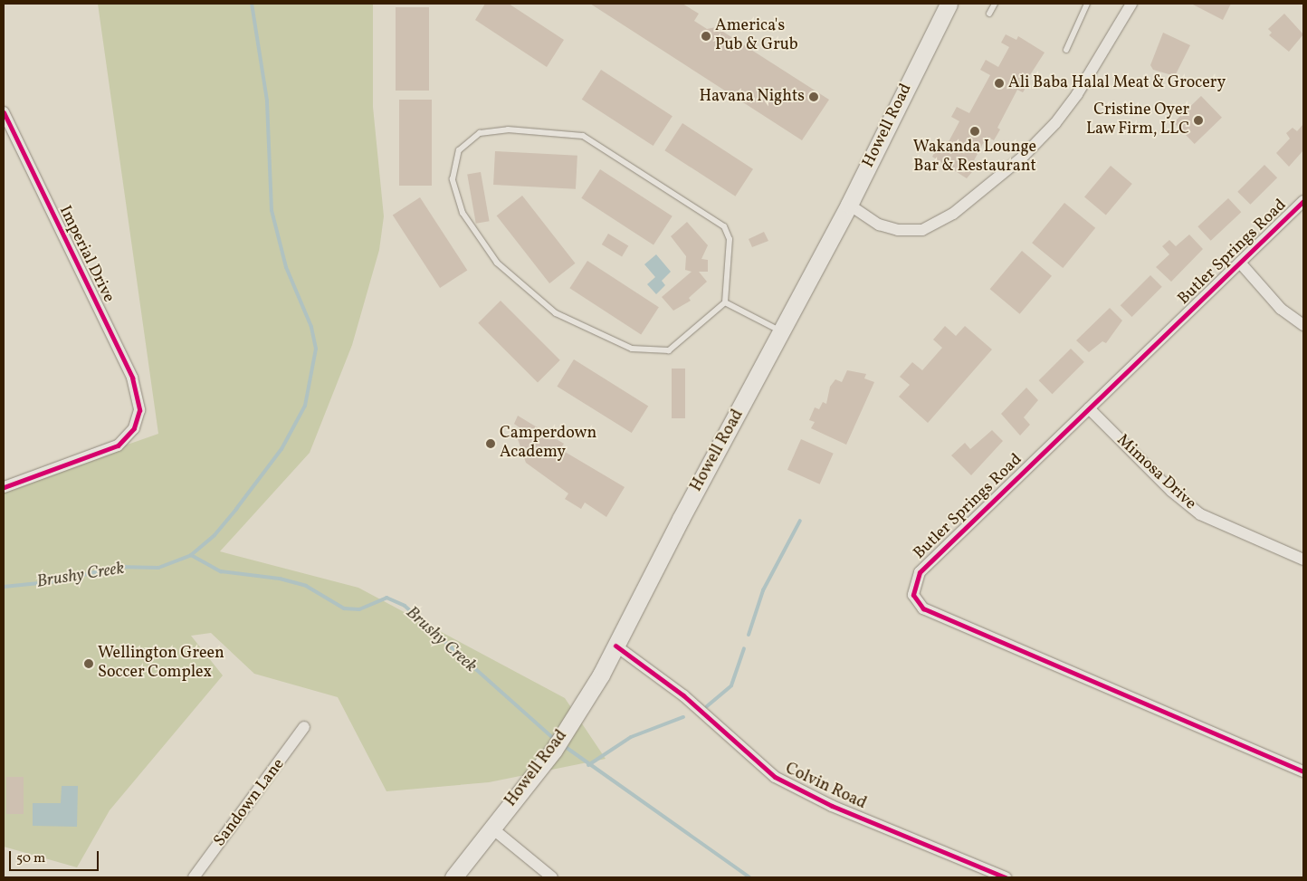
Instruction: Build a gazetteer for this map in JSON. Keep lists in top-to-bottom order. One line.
{"streets":{"main road":["Howell Road"],"street":["Butler Springs Road","Imperial Drive","Mimosa Drive","Colvin Road","Sandown Lane"]},"crossings":[["Howell Road","Colvin Road"],["Butler Springs Road","Mimosa Drive"]],"water":["Brushy Creek"],"places":["America's Pub & Grub","Ali Baba Halal Meat & Grocery","Havana Nights","Cristine Oyer Law Firm, LLC","Wakanda Lounge Bar & Restaurant","Camperdown Academy","Wellington Green Soccer Complex"],"scale_bar":"50 m"}
